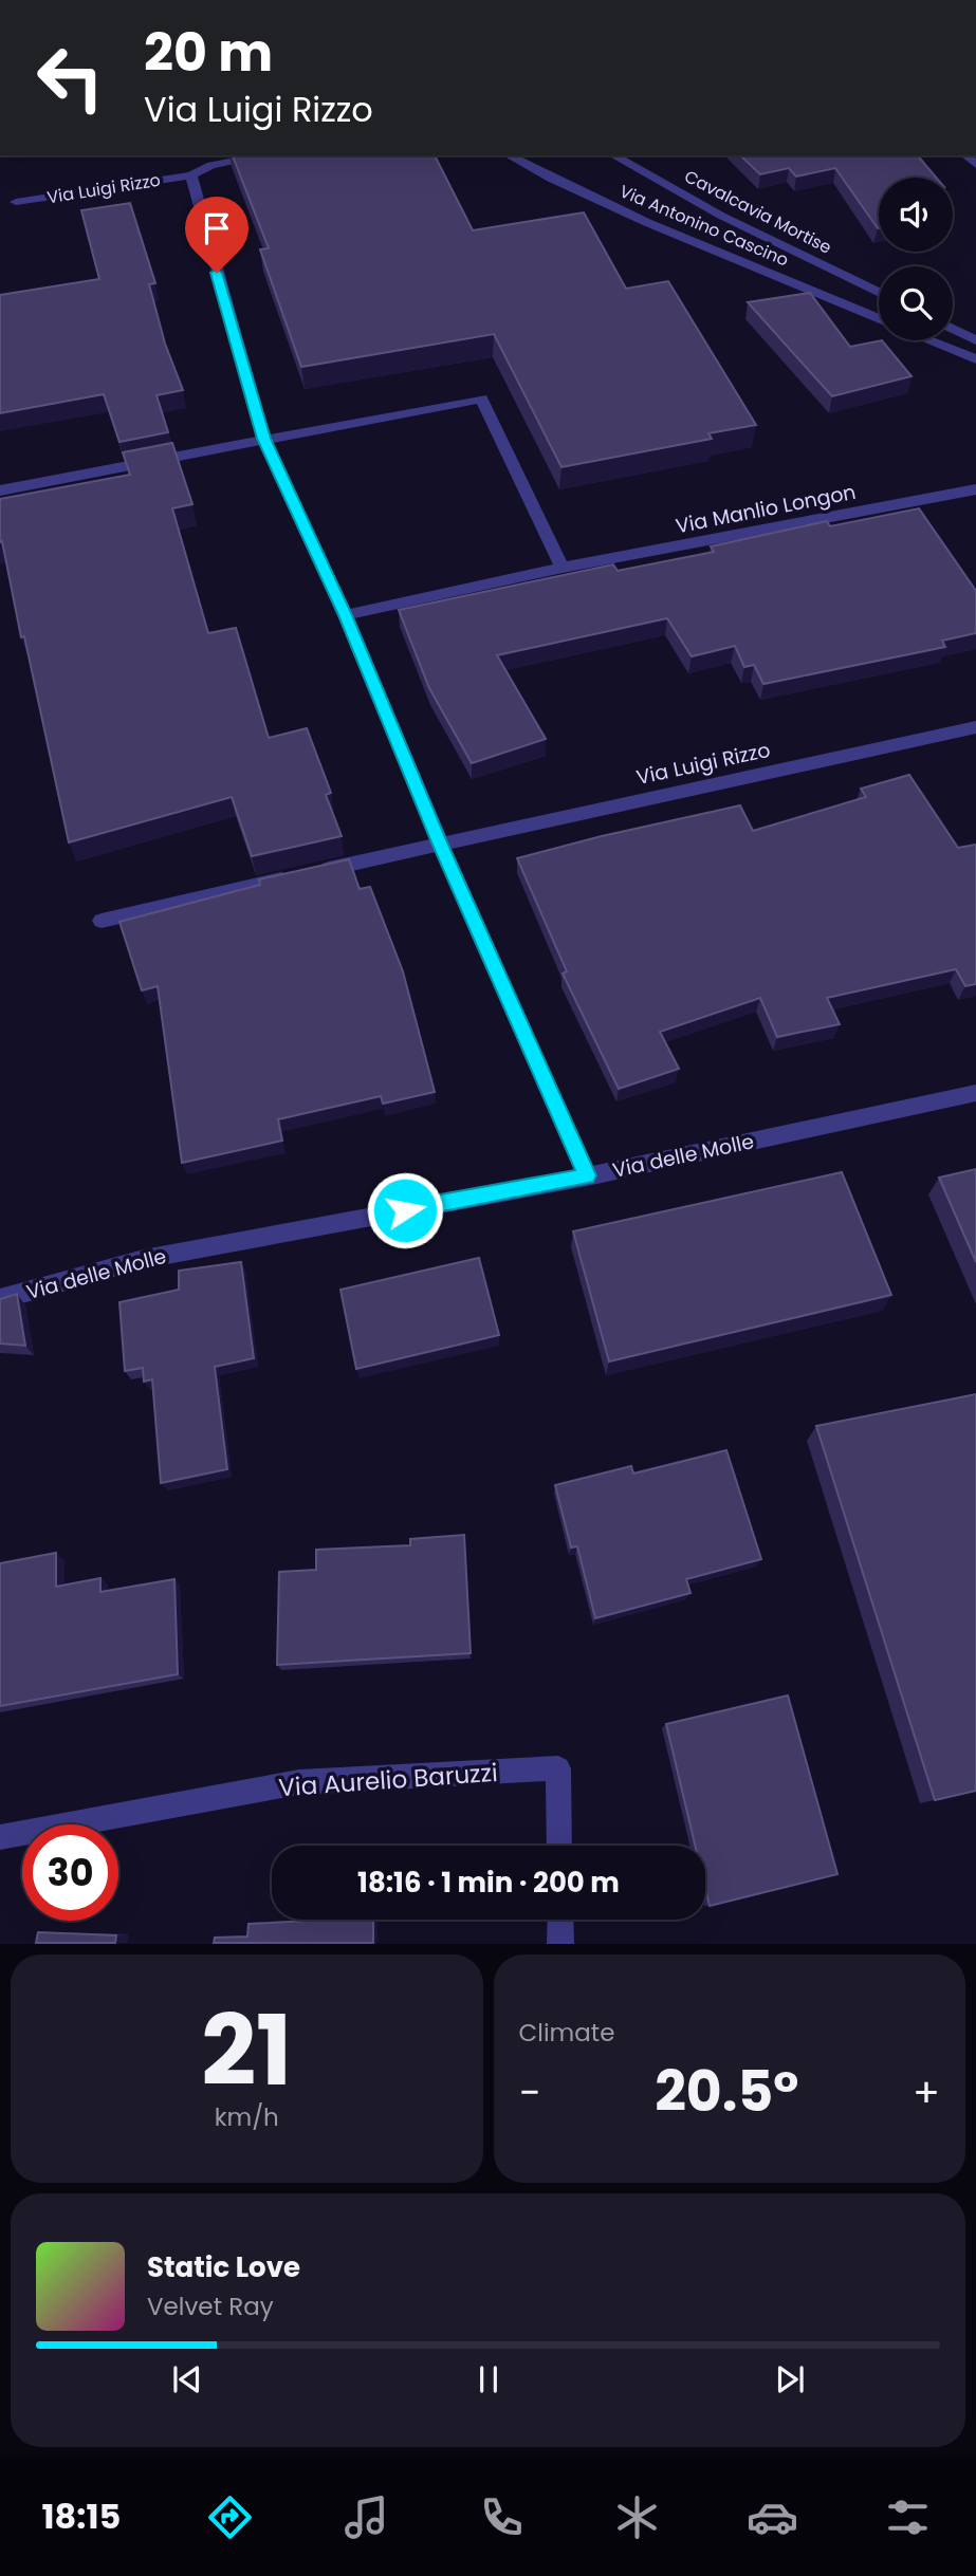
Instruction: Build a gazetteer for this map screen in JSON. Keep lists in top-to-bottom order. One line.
{"streets":{"street":["Via Luigi Rizzo","Cavalcavia Mortise","Via Antonino Cascino","Via Manlio Longon","Via delle Molle","Via Aurelio Baruzzi"]},"page":{"turn":["20 m","Via Luigi Rizzo"],"limit":"30","trip":"18:16 · 1 min · 200 m","tile":[["21","km/h"],"Climate"],"heat":["−","20.5°","+"],"song":["Static Love","Velvet Ray"],"tabs":"18:15"}}
